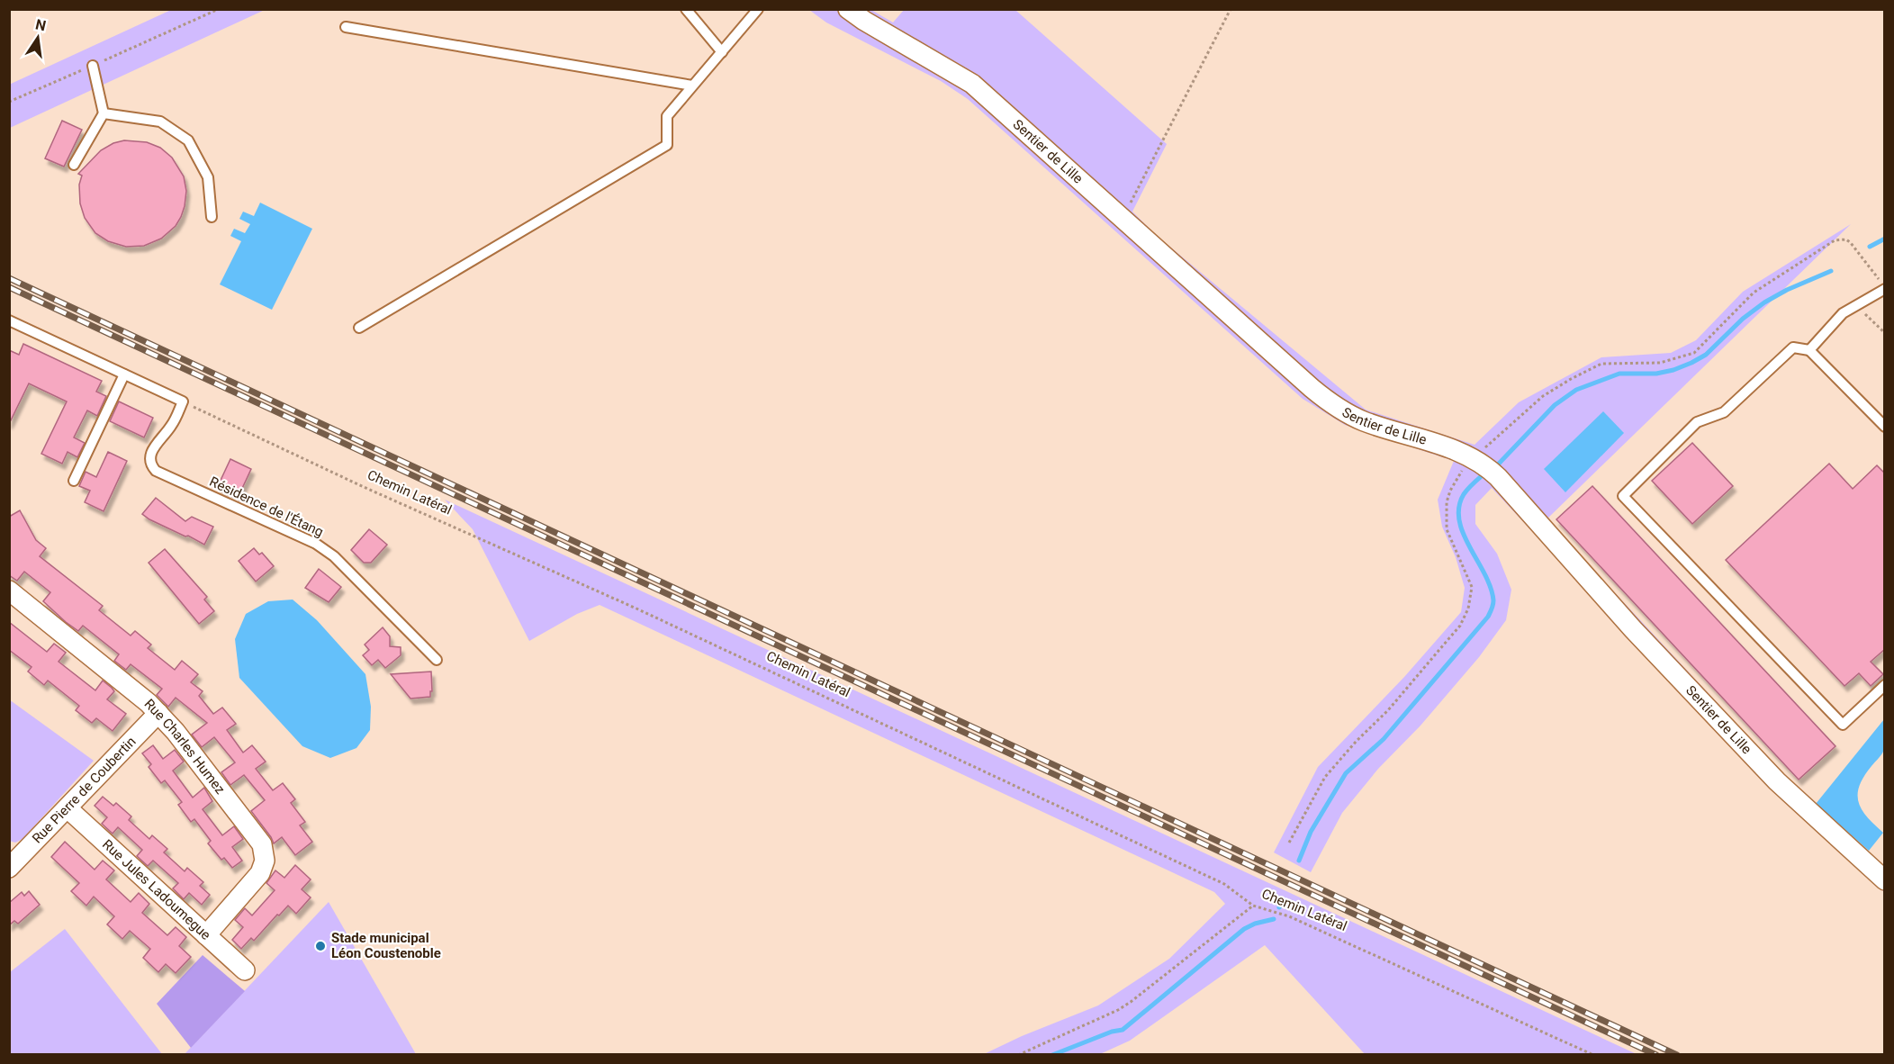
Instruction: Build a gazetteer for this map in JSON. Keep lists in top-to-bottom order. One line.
{"streets":{"street":["Sentier de Lille","Rue Charles Humez","Rue Pierre de Coubertin","Rue Jules Ladoumegue"],"lane":["Résidence de l'Étang"],"path":["Chemin Latéral"]},"crossings":[["Chemin Latéral","Résidence de l'Étang"],["Rue Charles Humez","Rue Pierre de Coubertin"],["Rue Charles Humez","Rue Jules Ladoumegue"],["Rue Pierre de Coubertin","Rue Jules Ladoumegue"]],"places":["Stade municipal Léon Coustenoble"],"north":"top"}
